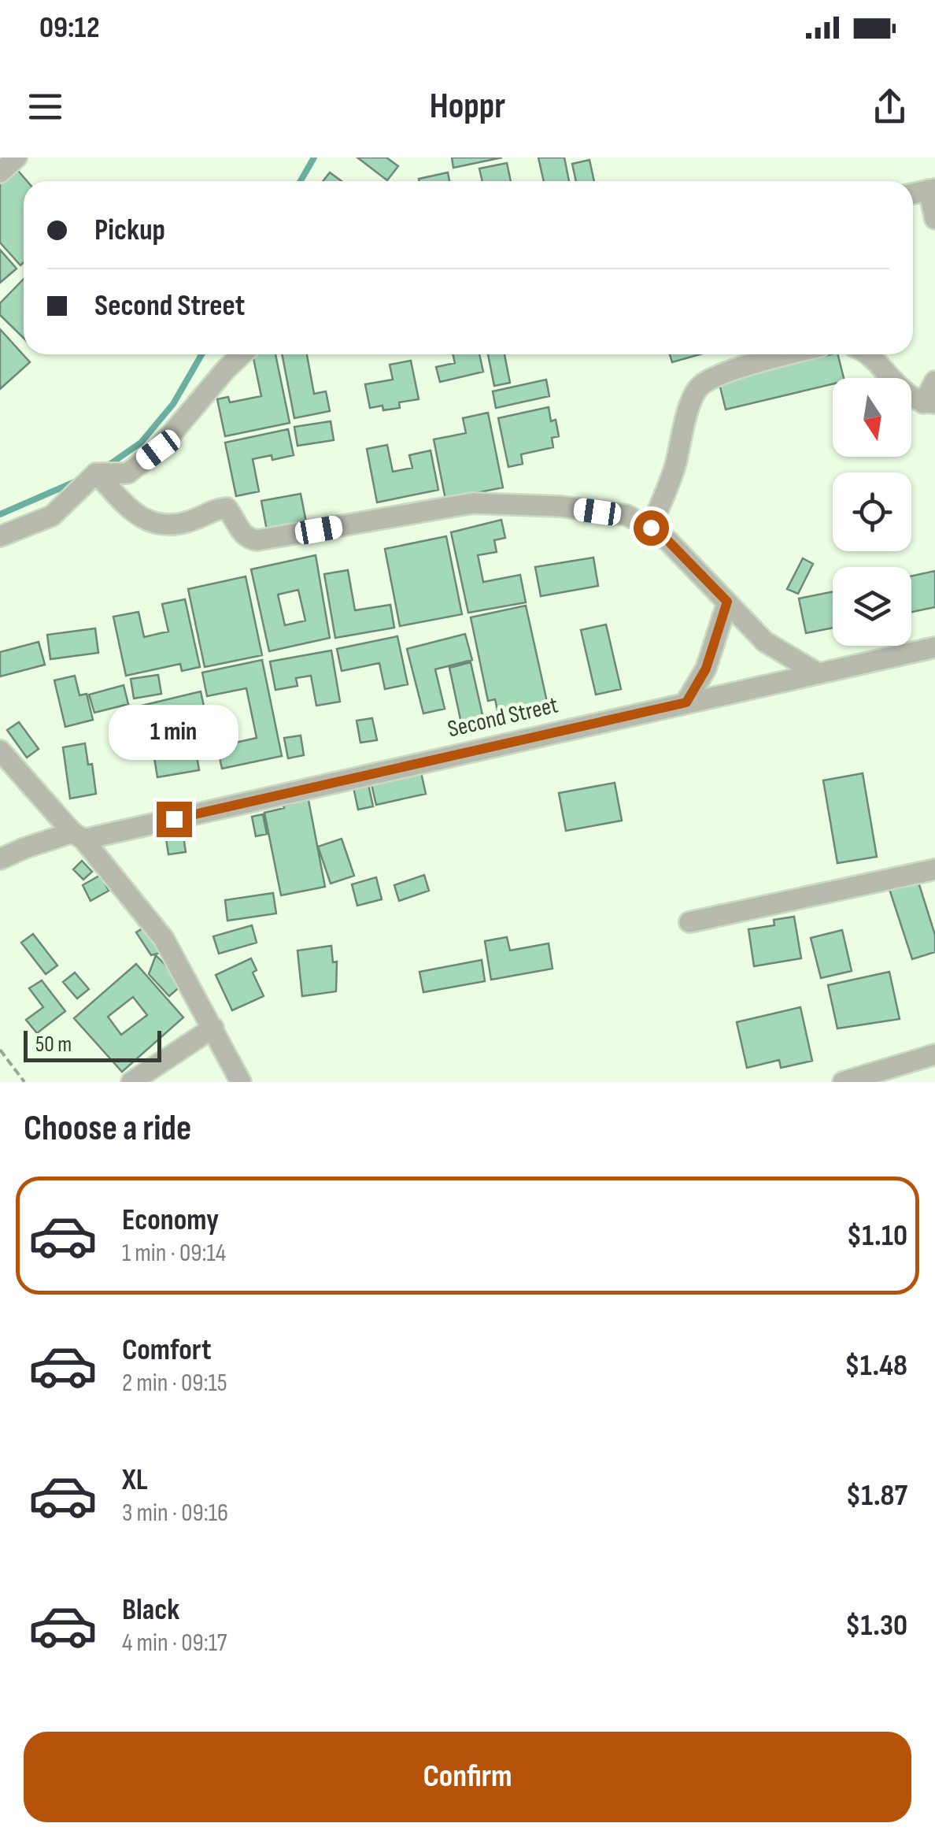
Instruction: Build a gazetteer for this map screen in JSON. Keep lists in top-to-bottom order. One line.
{"streets":{"street":["Second Street"]},"scale_bar":"50 m","north":"bottom","page":{"status":"09:12","header":"Hoppr","banner":["Pickup","Second Street"],"bubble":"1 min","scale":"50 m","heading":"Choose a ride","list":[{"name":"Economy","note":"1 min · 09:14","value":"$1.10"},{"name":"Comfort","note":"2 min · 09:15","value":"$1.48"},{"name":"XL","note":"3 min · 09:16","value":"$1.87"},{"name":"Black","note":"4 min · 09:17","value":"$1.30"}],"buttons":"Confirm"}}
